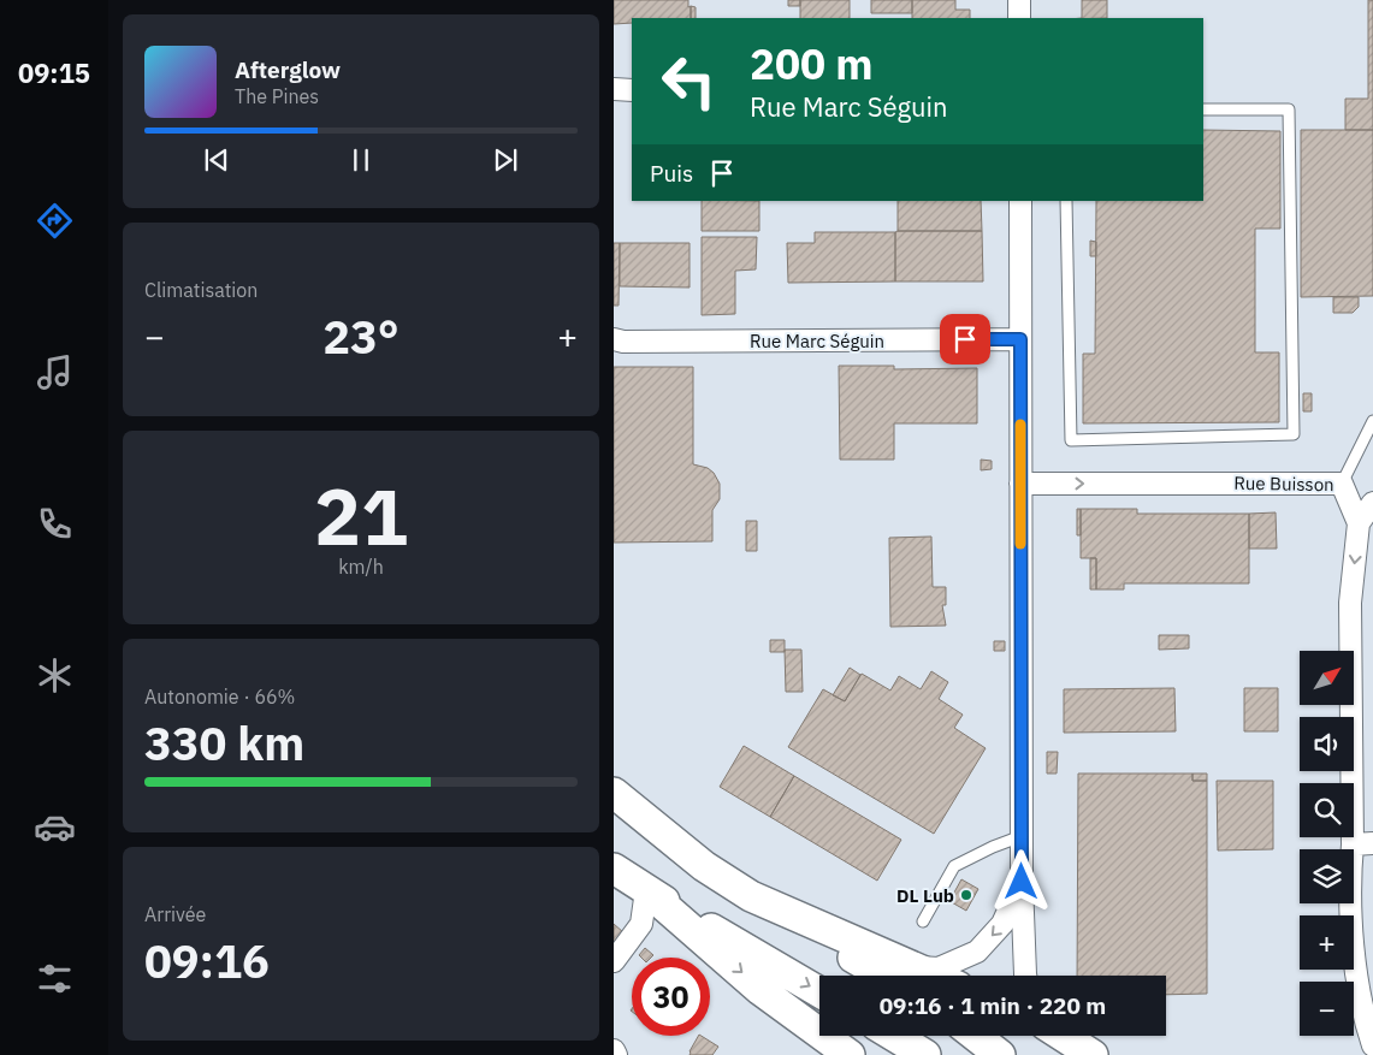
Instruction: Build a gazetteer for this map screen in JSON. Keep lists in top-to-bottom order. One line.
{"streets":{"street":["Rue Marc Séguin","Rue Buisson"]},"places":["DL Lub"],"north":"top right","page":{"tabs":"09:15","turn":["200 m","Rue Marc Séguin"],"song":["Afterglow","The Pines"],"then":"Puis","tile":["Climatisation",["21","km/h"],["Autonomie · 66%","330 km"],["Arrivée","09:16"]],"heat":["−","23°","+"],"map_buttons":["+","−"],"limit":"30","trip":"09:16 · 1 min · 220 m"}}
